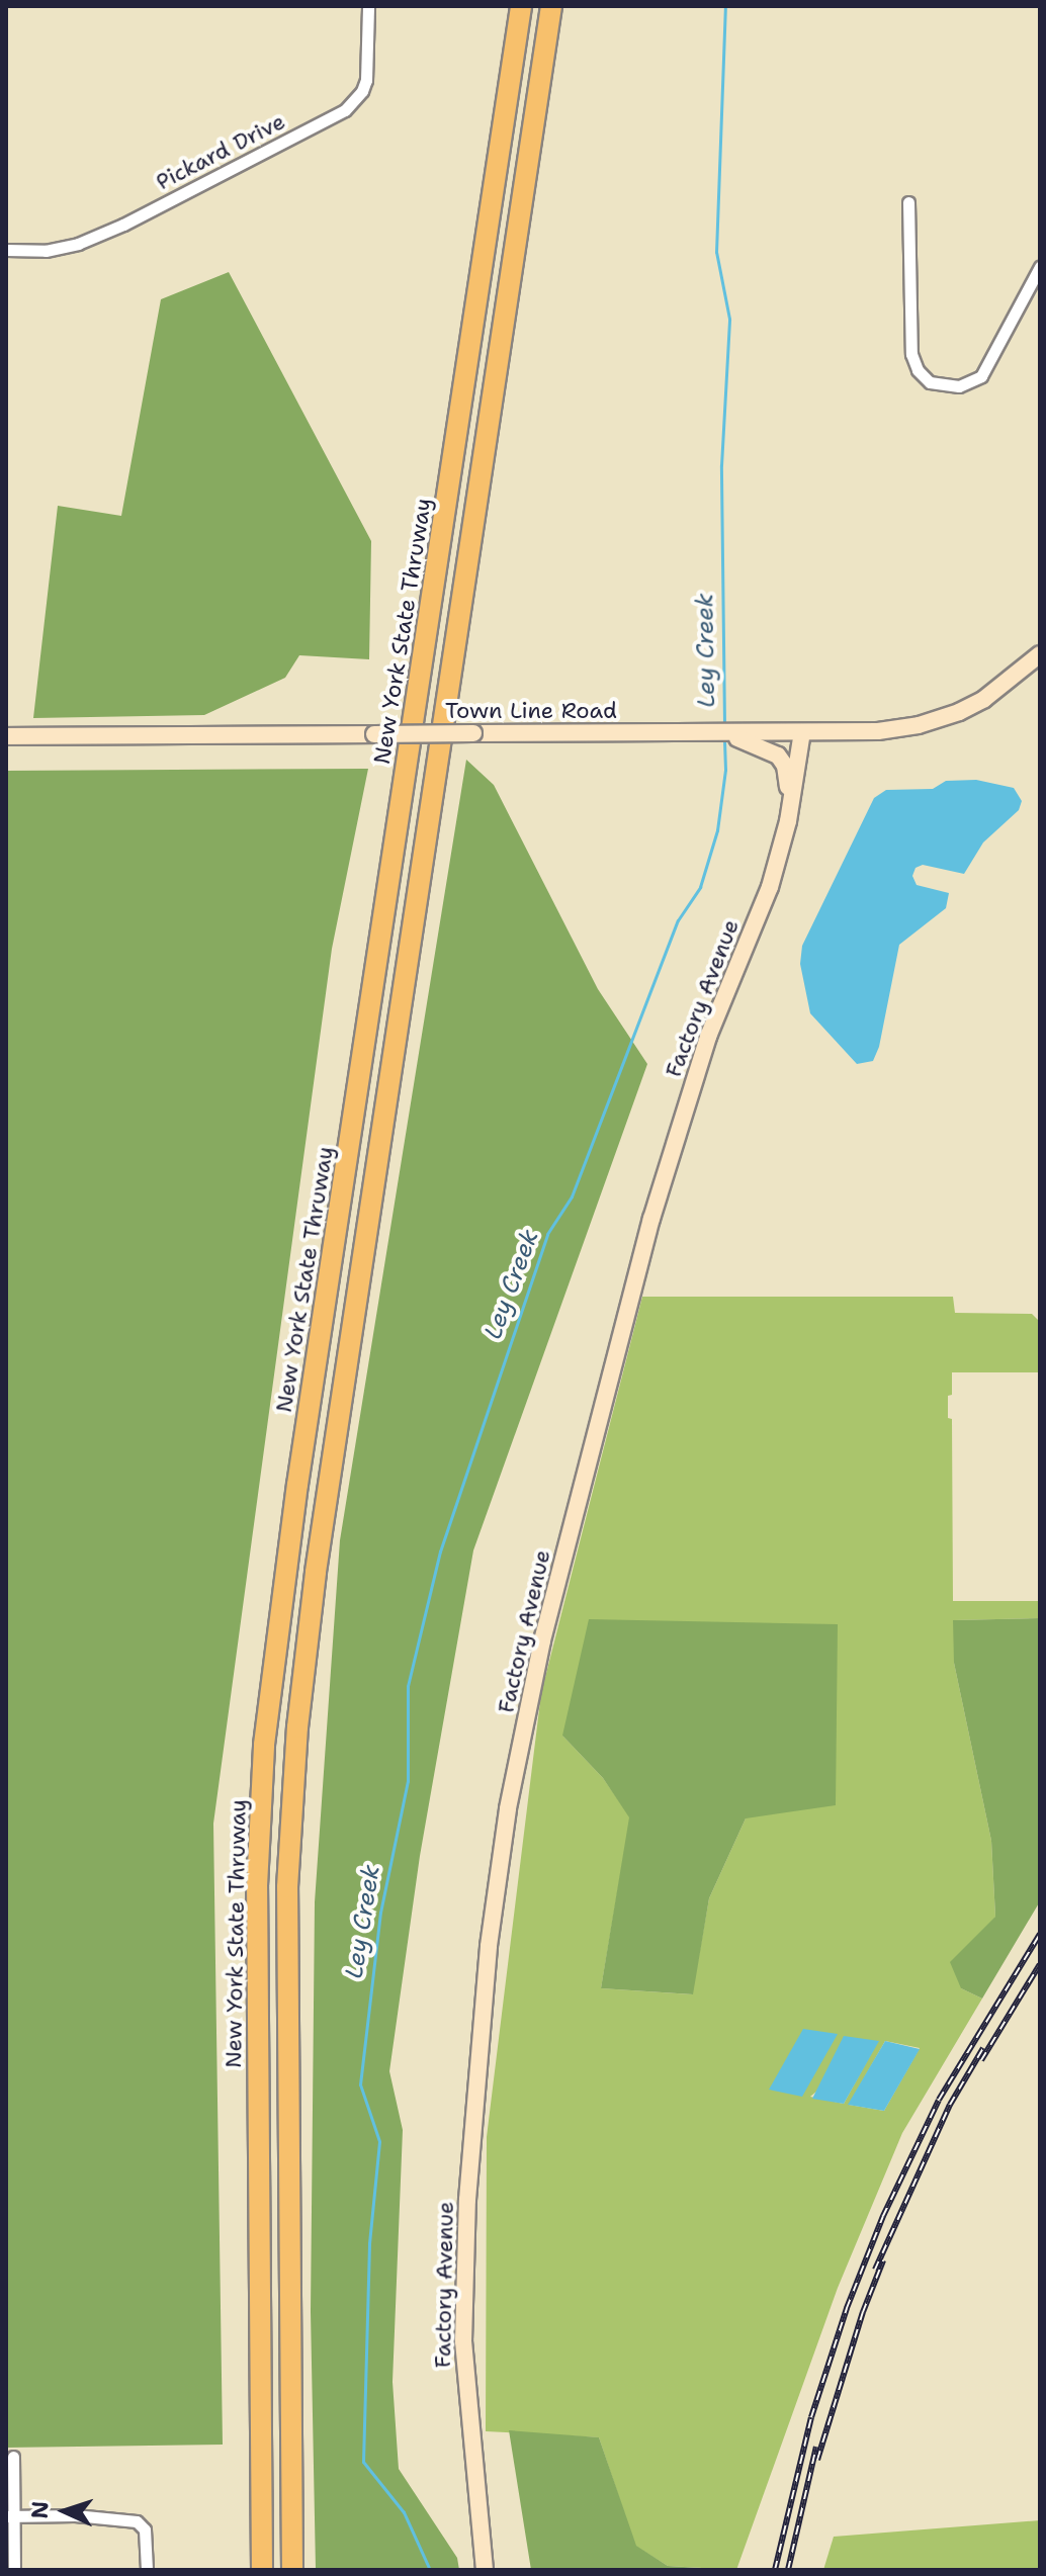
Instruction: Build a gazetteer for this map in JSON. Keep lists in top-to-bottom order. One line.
{"streets":{"highway":["New York State Thruway"],"street":["Pickard Drive","Town Line Road","Factory Avenue"]},"water":["Ley Creek"],"north":"left"}
